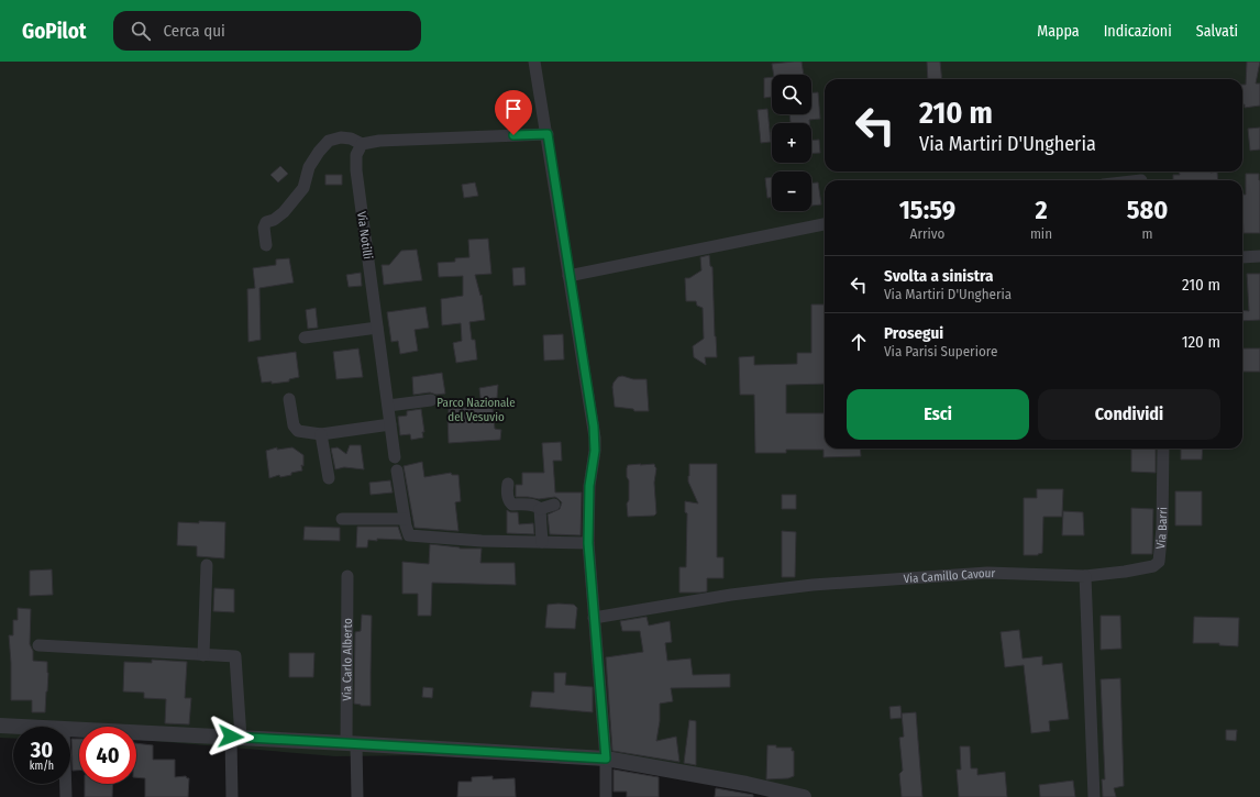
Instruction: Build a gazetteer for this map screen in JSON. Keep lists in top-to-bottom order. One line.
{"streets":{"street":["Via Notilli","Via Barri","Via Camillo Cavour","Via Carlo Alberto"]},"crossings":[["Via Barri","Via Camillo Cavour"]],"parks":["Parco Nazionale del Vesuvio"],"page":{"header":"GoPilot","search":"Cerca qui","nav":["Mappa","Indicazioni","Salvati"],"map_buttons":["+","−"],"turn":["210 m","Via Martiri D'Ungheria"],"eta":["15:59","Arrivo","2","min","580","m"],"list":[{"name":"Svolta a sinistra","note":"Via Martiri D'Ungheria","value":"210 m"},{"name":"Prosegui","note":"Via Parisi Superiore","value":"120 m"}],"buttons":["Esci","Condividi"],"speed":"30 km/h","limit":"40"}}
